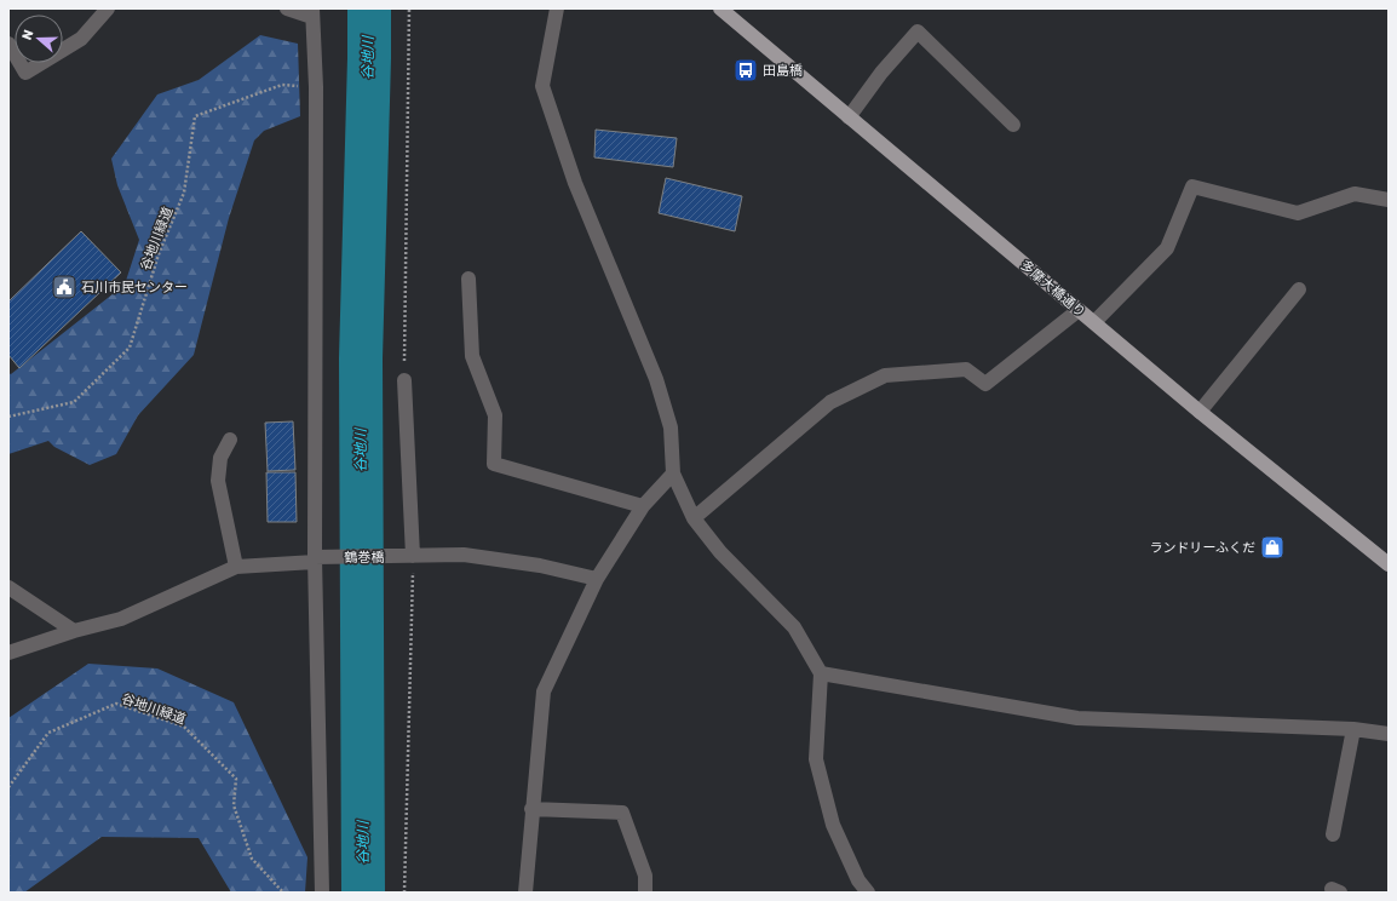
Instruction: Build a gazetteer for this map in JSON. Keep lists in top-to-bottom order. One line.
{"streets":{"main road":["多摩大橋通り"],"street":["鶴巻橋"],"path":["谷地川緑道"]},"water":["谷地川"],"places":{"bus stop":["田島橋"],"public building":["石川市民センター"],"shop":["ランドリーふくだ"]},"north":"left"}
